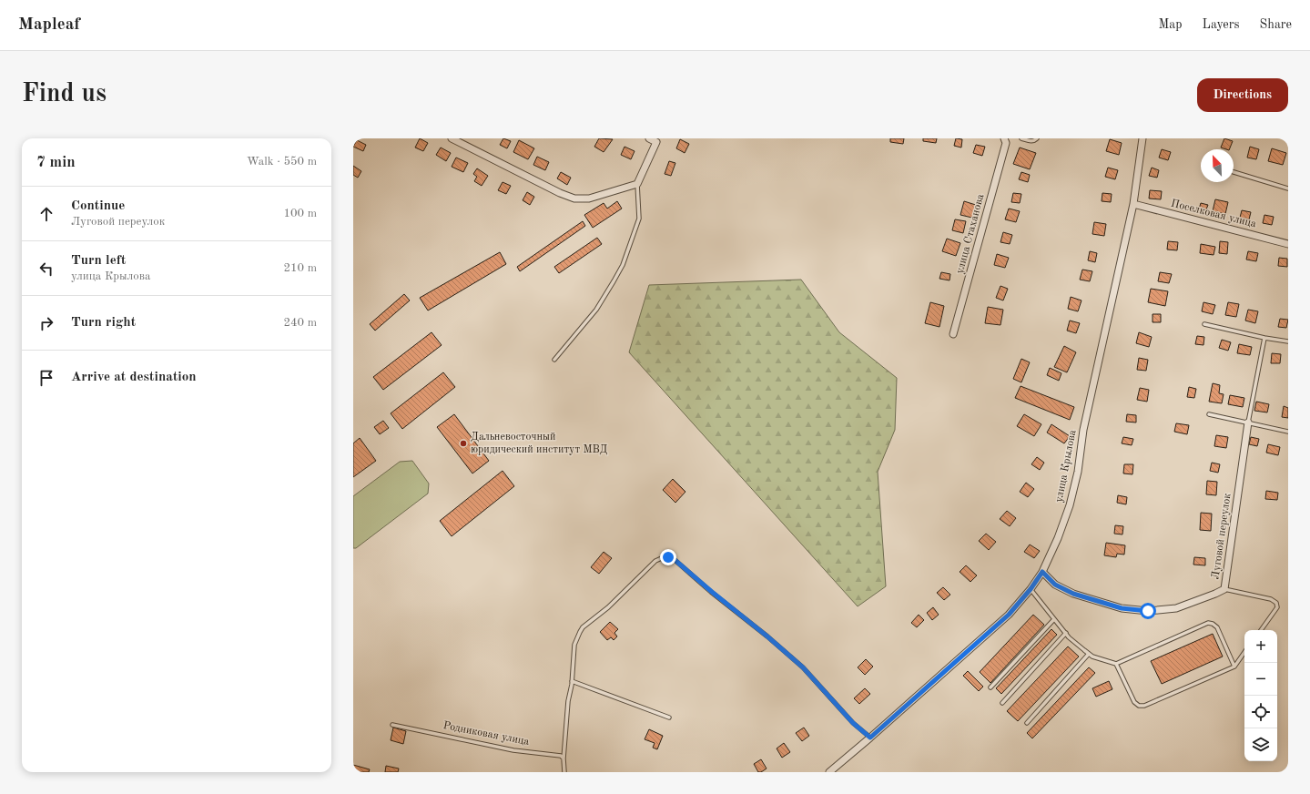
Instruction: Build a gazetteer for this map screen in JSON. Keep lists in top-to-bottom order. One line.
{"streets":{"street":["Поселковая улица","улица Стаханова","улица Крылова","Луговой переулок"],"lane":["Родниковая улица"]},"crossings":[["Поселковая улица","улица Крылова"],["улица Крылова","Луговой переулок"]],"places":["Дальневосточный юридический институт МВД"],"north":"top left","page":{"header":"Mapleaf","nav":["Map","Layers","Share"],"buttons":"Directions","title":"Find us","heading":["7 min","Walk · 550 m"],"list":[["Continue","Луговой переулок","100 m"],["Turn left","улица Крылова","210 m"],["Turn right","240 m"],"Arrive at destination"],"map_buttons":["+","−"]}}
